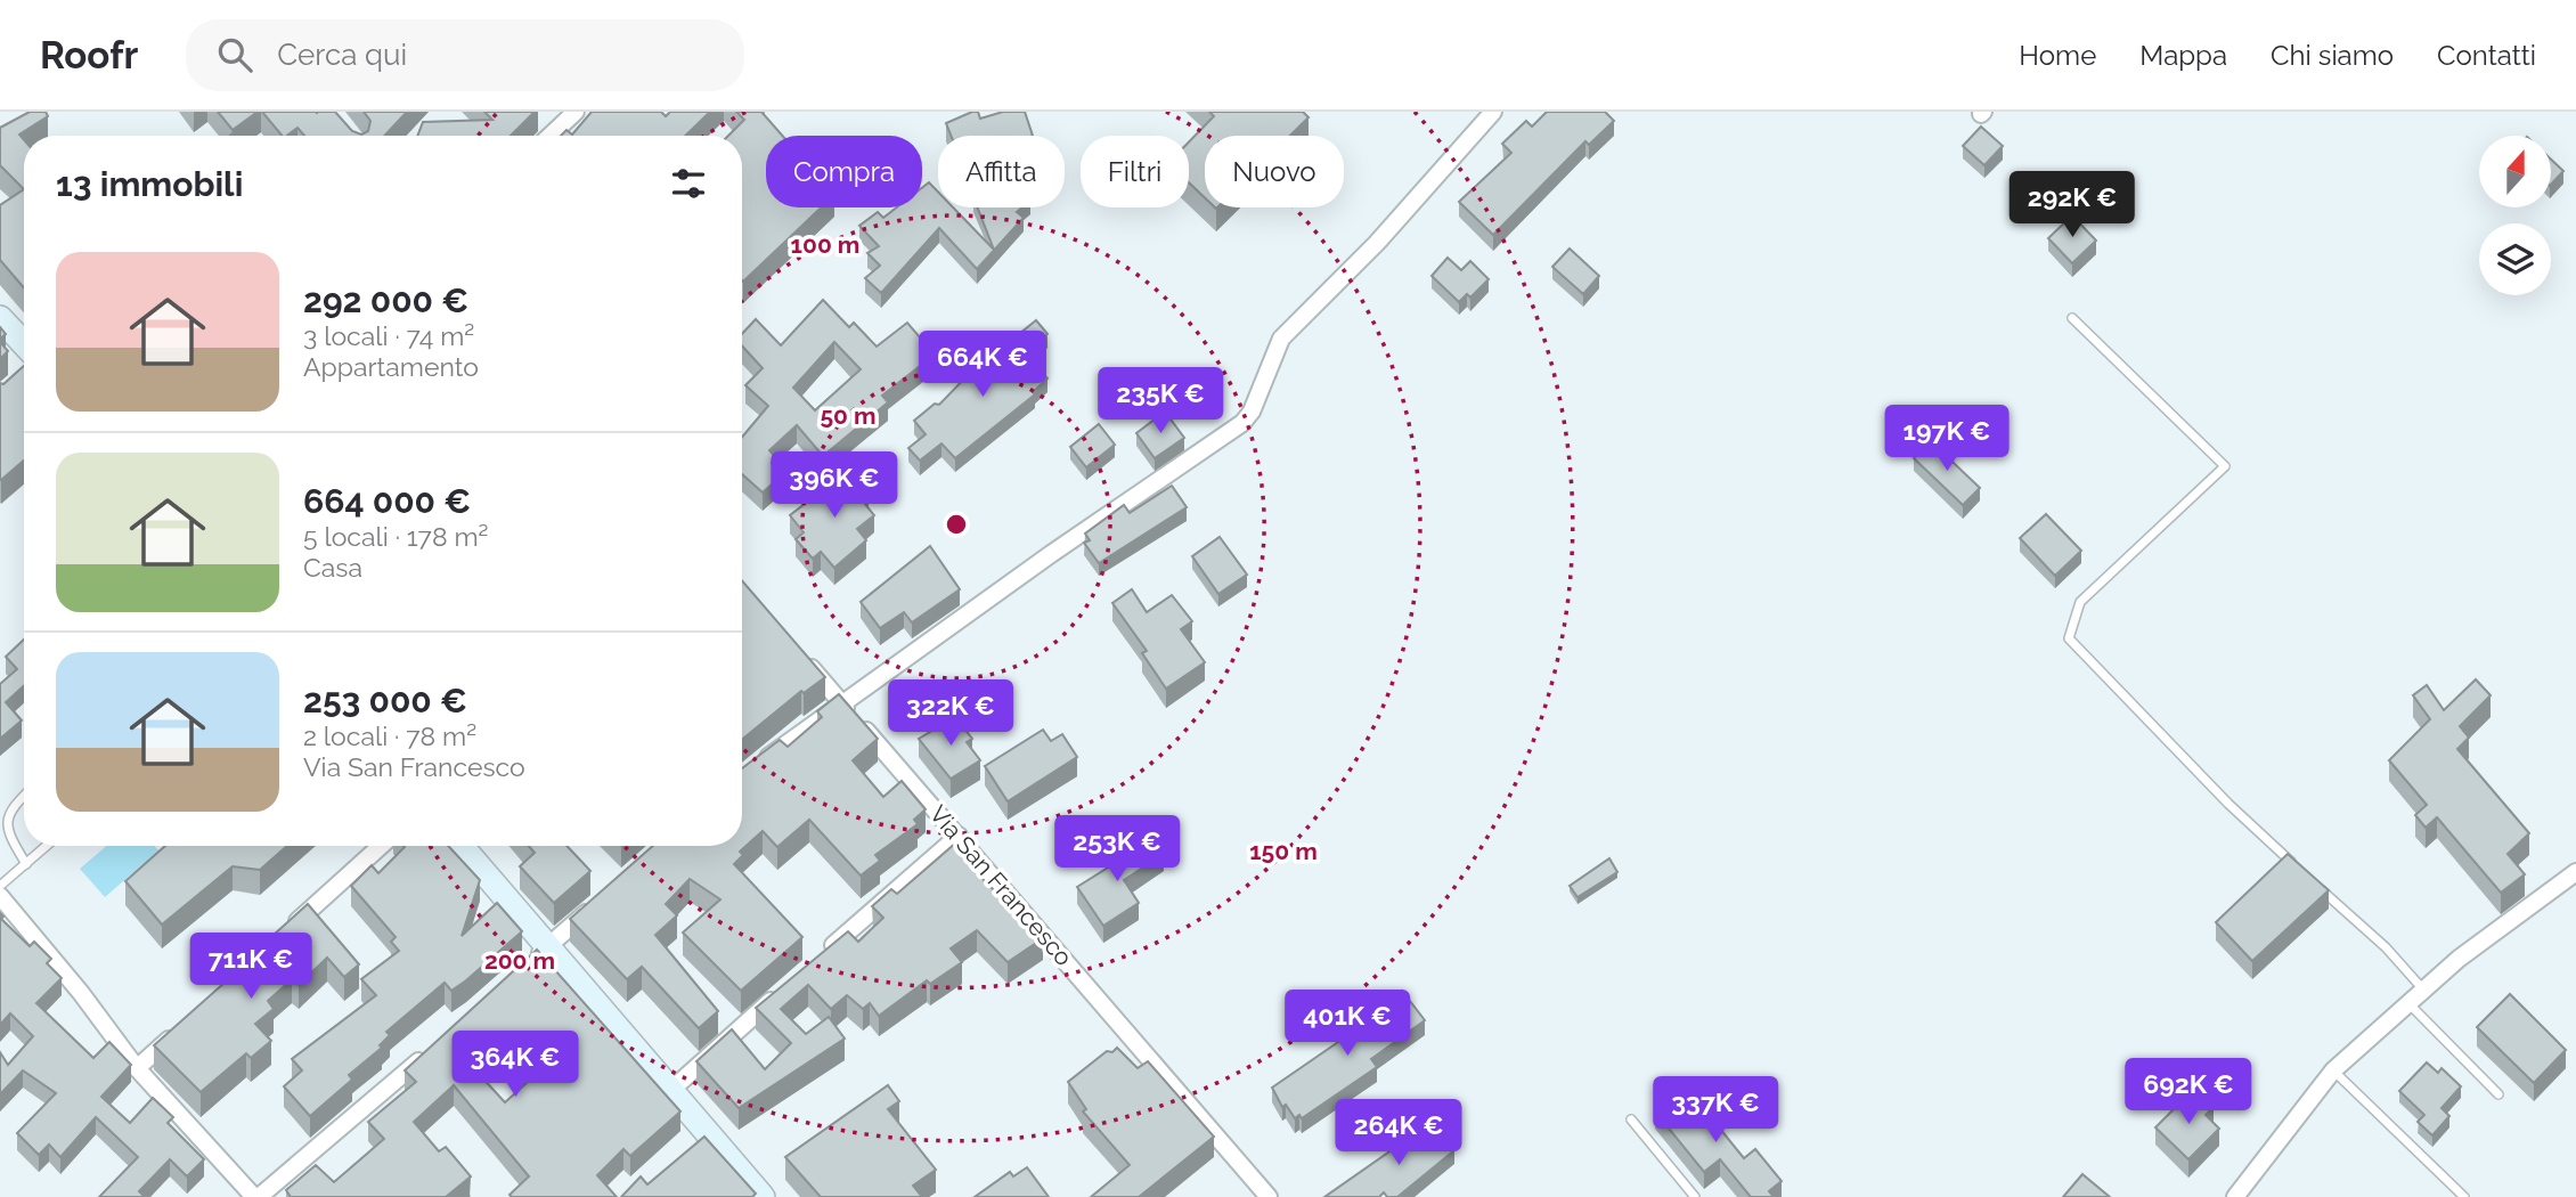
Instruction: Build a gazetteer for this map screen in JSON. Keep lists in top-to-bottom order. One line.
{"streets":{"street":["Via San Francesco"]},"north":"top","page":{"header":"Roofr","search":"Cerca qui","nav":["Home","Mappa","Chi siamo","Contatti"],"chip":["Compra","Affitta","Filtri","Nuovo"],"heading":"13 immobili","price":["292K €","664K €","235K €","197K €","396K €","322K €","253K €","711K €","401K €","364K €","692K €","337K €","264K €"],"list":[{"name":"292 000 €","note":"3 locali · 74 m² · Appartamento"},{"name":"664 000 €","note":"5 locali · 178 m² · Casa"},{"name":"253 000 €","note":"2 locali · 78 m² · Via San Francesco"}]},"rings":["100 m","50 m","150 m","200 m"]}
